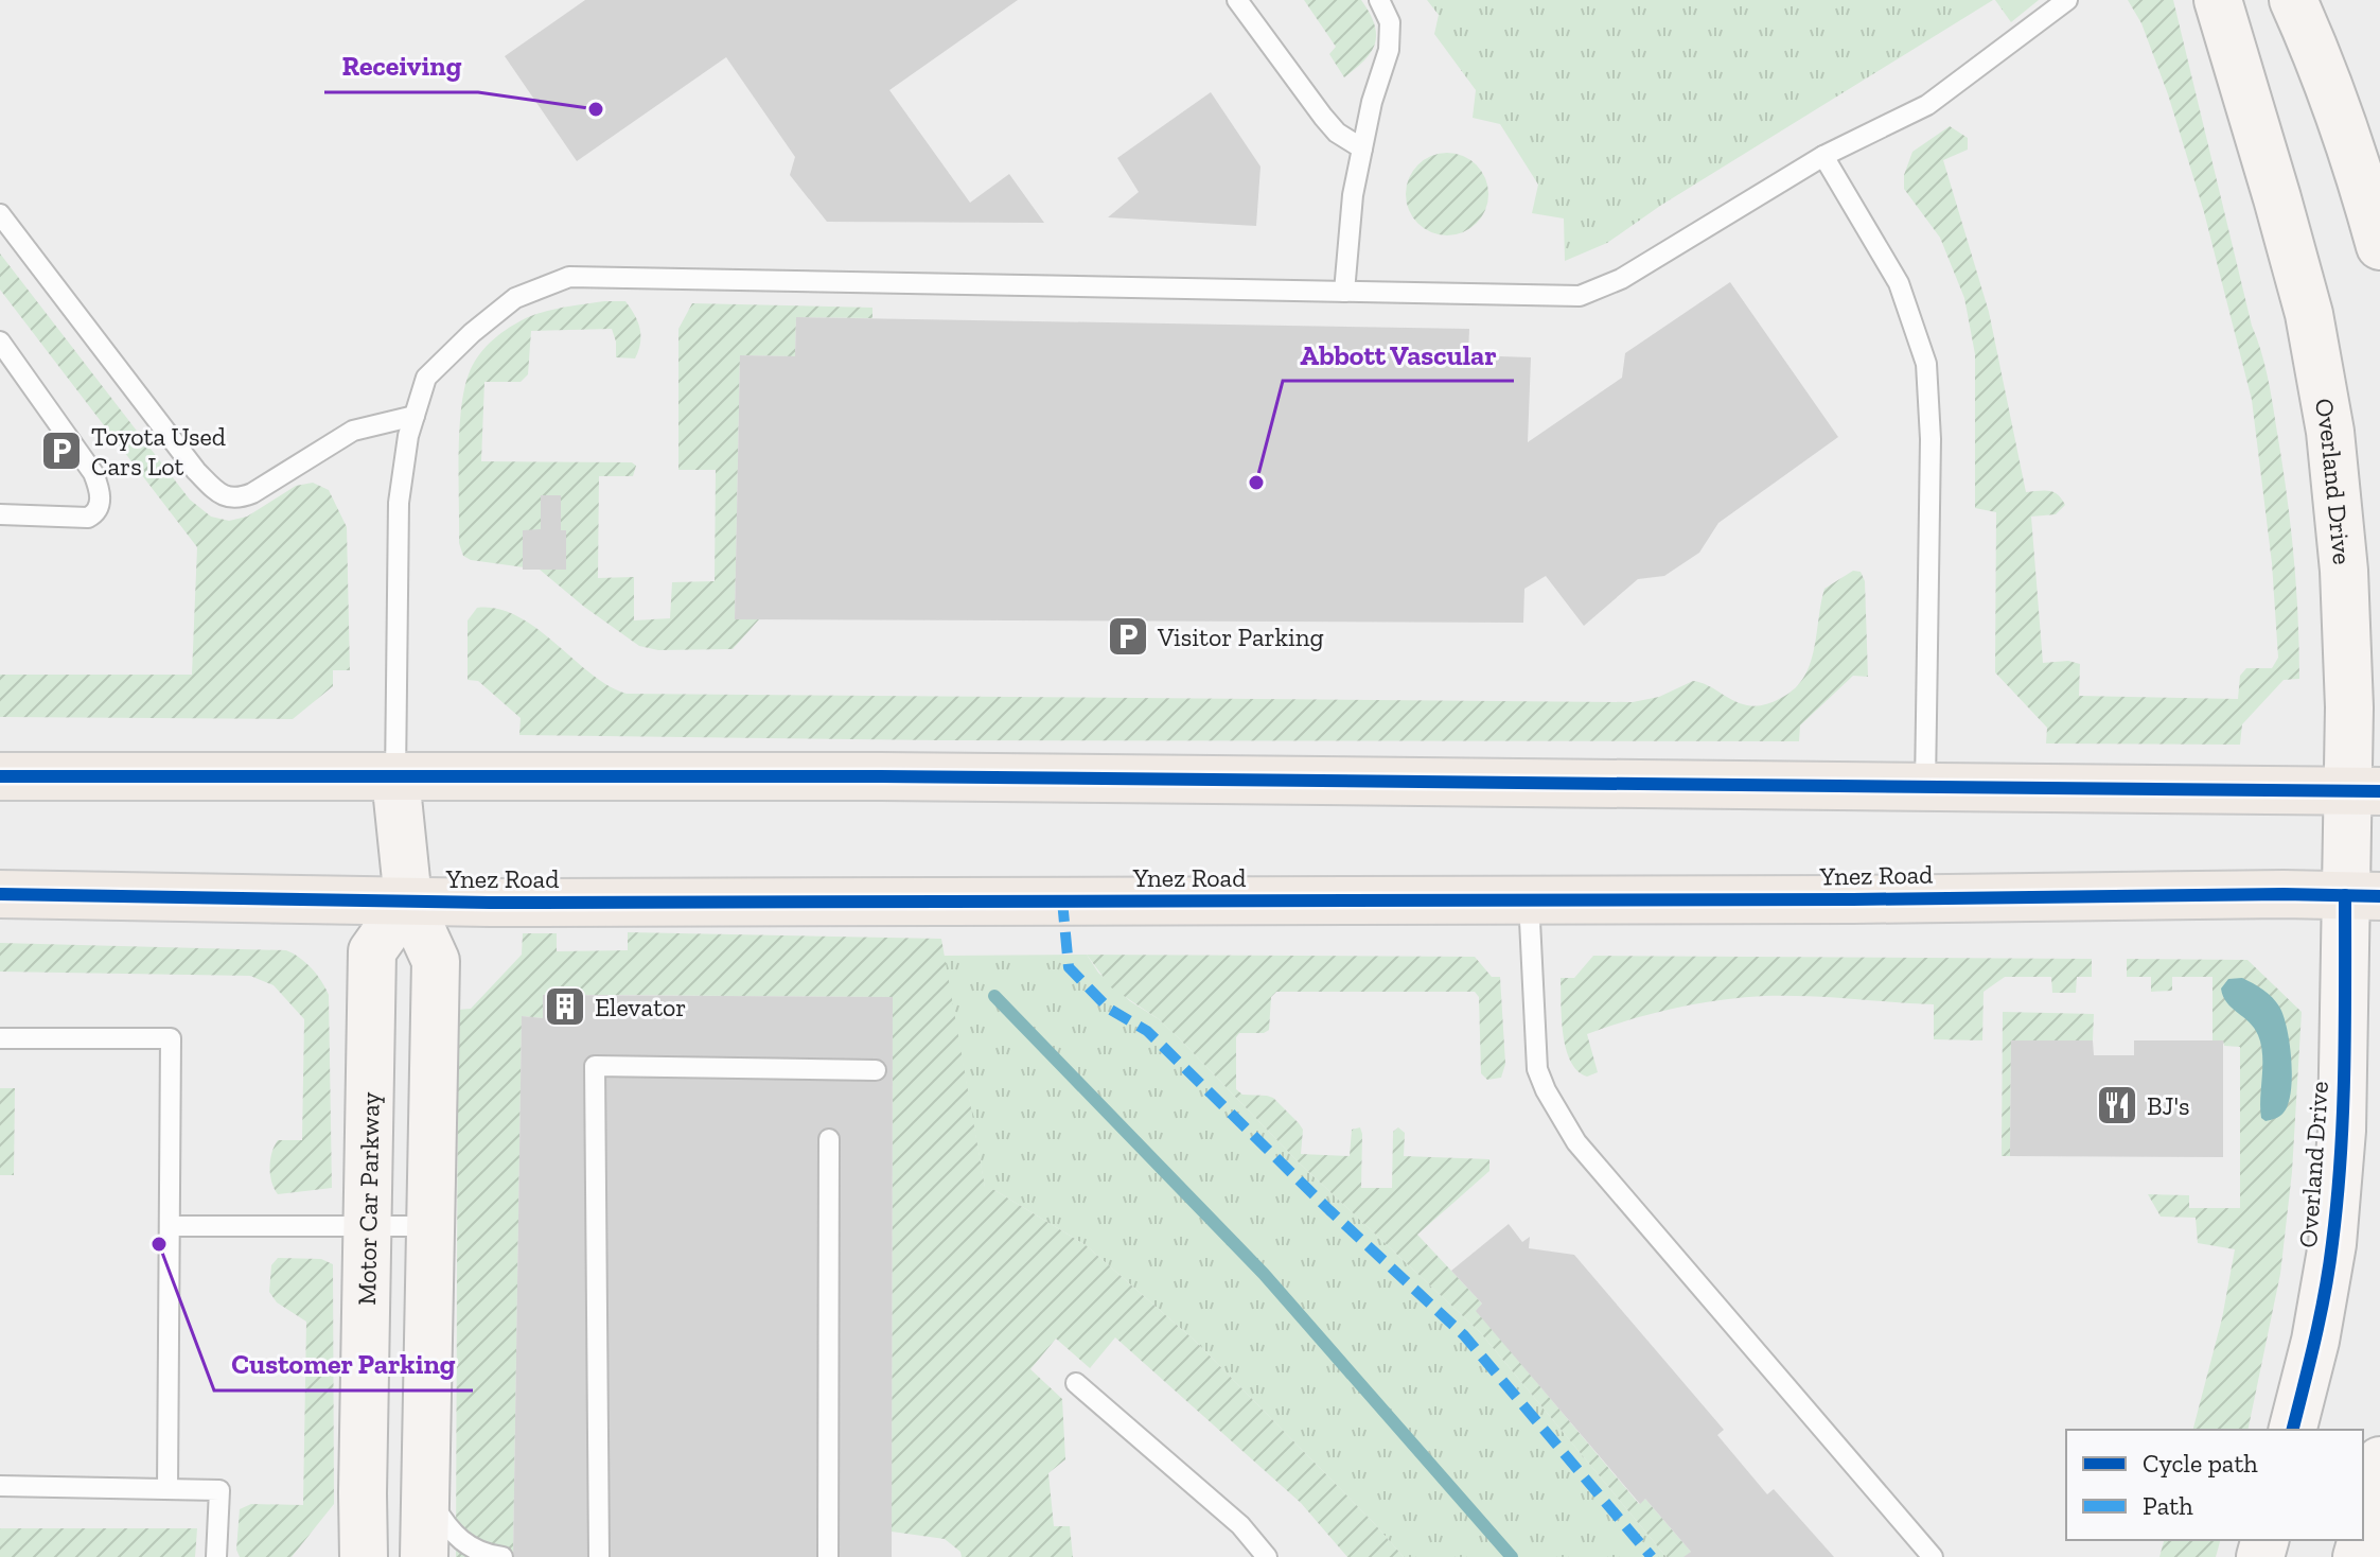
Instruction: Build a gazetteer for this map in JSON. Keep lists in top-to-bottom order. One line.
{"streets":{"main road":["Overland Drive","Ynez Road","Motor Car Parkway"]},"crossings":[["Overland Drive","Ynez Road"],["Ynez Road","Motor Car Parkway"]],"places":{"other":["Receiving","Abbott Vascular","Customer Parking"],"parking":["Toyota Used Cars Lot","Visitor Parking"],"building":["Elevator"],"restaurant":["BJ's"]},"legend":["Cycle path","Path"]}
